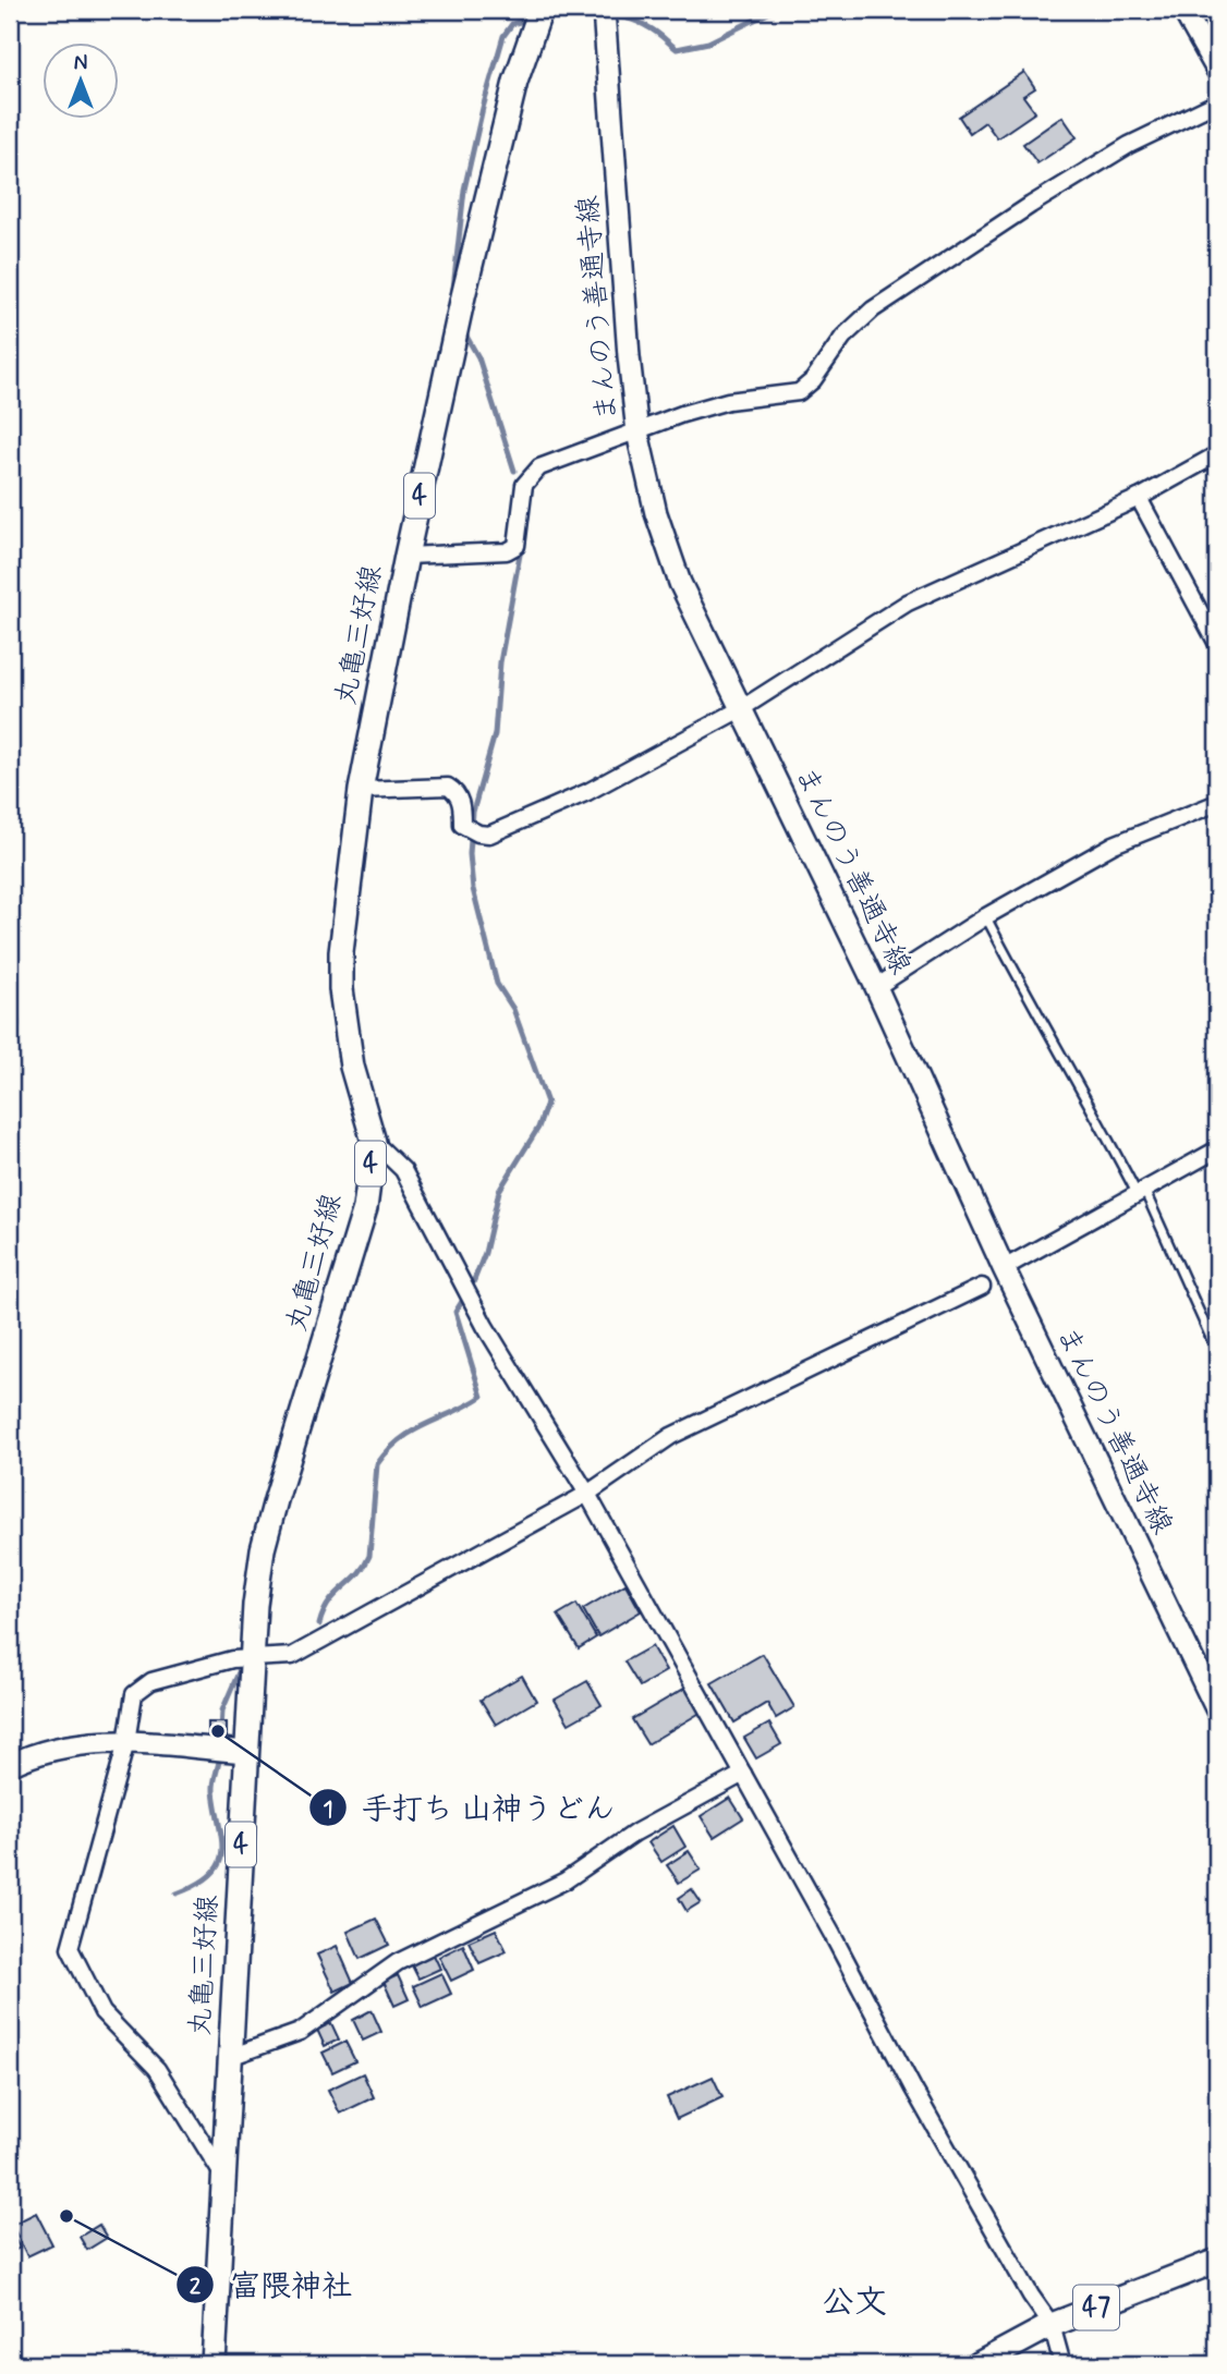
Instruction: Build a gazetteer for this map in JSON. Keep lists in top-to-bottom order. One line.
{"streets":{"main road":["まんのう善通寺線","4","丸亀三好線","47"]},"districts":["公文"],"places":["手打ち 山神うどん","富隈神社"],"north":"top"}
